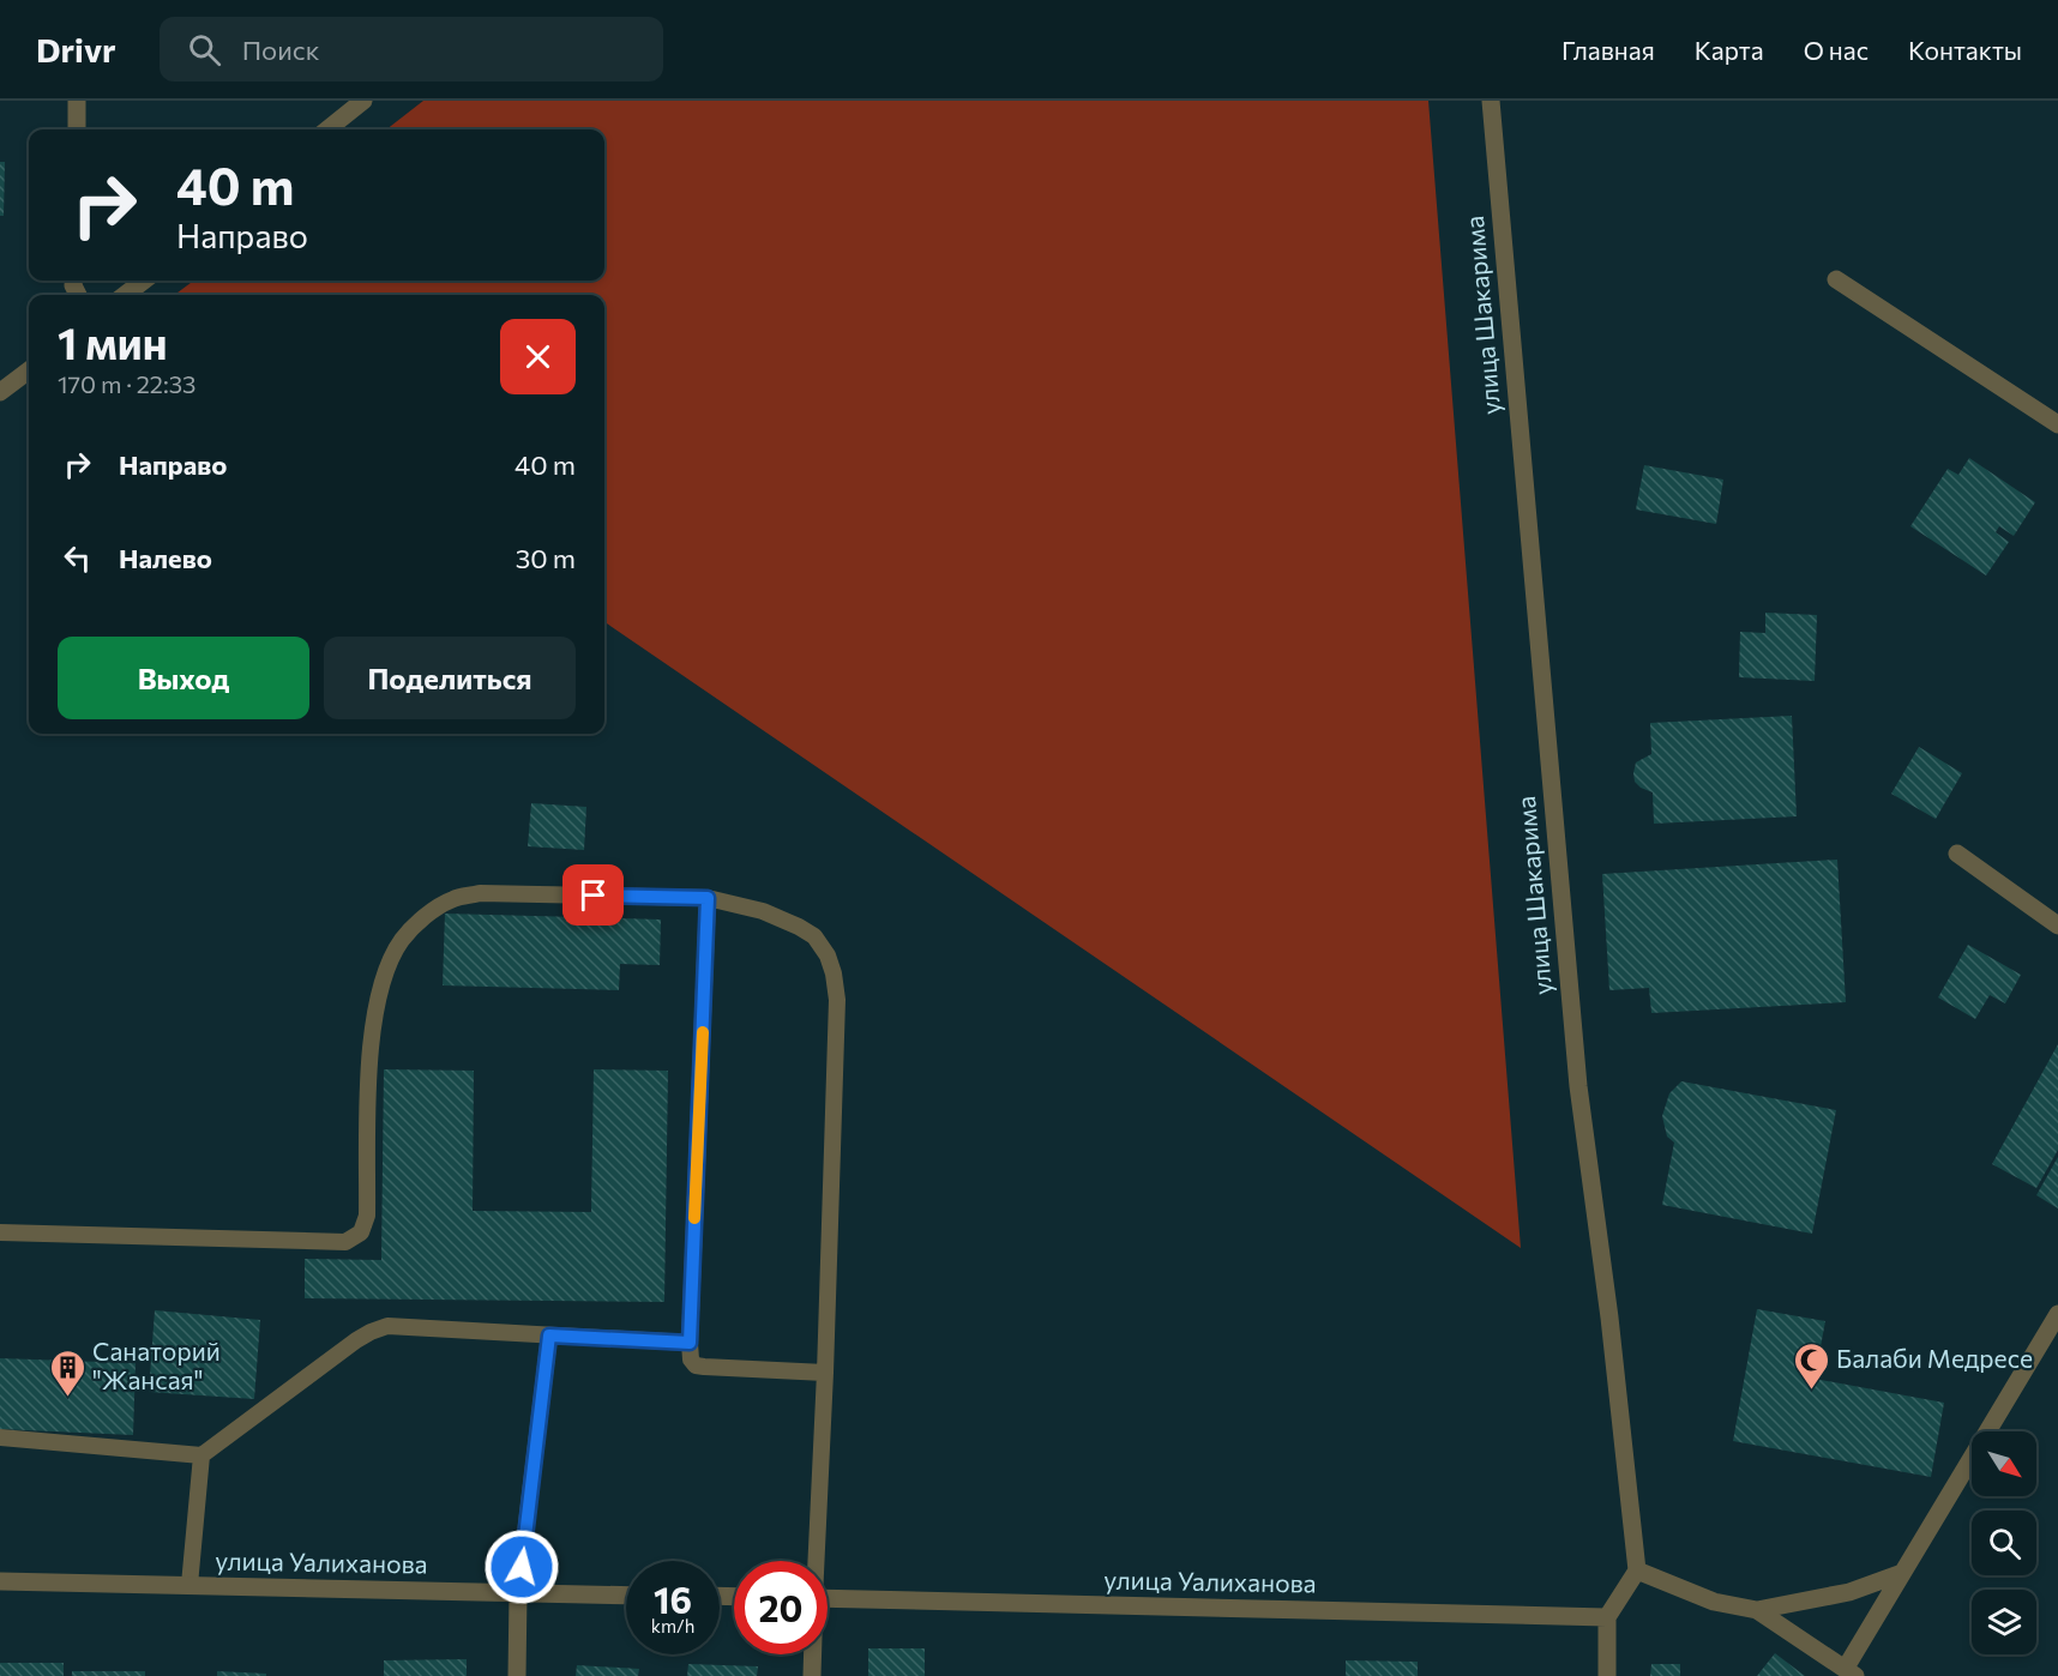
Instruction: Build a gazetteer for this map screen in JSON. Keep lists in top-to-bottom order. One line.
{"streets":{"street":["улица Шакарима","улица Уалиханова"]},"places":{"mosque":["Балаби Медресе"],"building":["Санаторий \"Жансая\""]},"north":"bottom right","page":{"header":"Drivr","search":"Поиск","nav":["Главная","Карта","О нас","Контакты"],"turn":["40 m","Направо"],"heading":["1 мин","170 m · 22:33"],"list":[{"name":"Направо","value":"40 m"},{"name":"Налево","value":"30 m"}],"buttons":["Выход","Поделиться"],"speed":"16 km/h","limit":"20"}}
